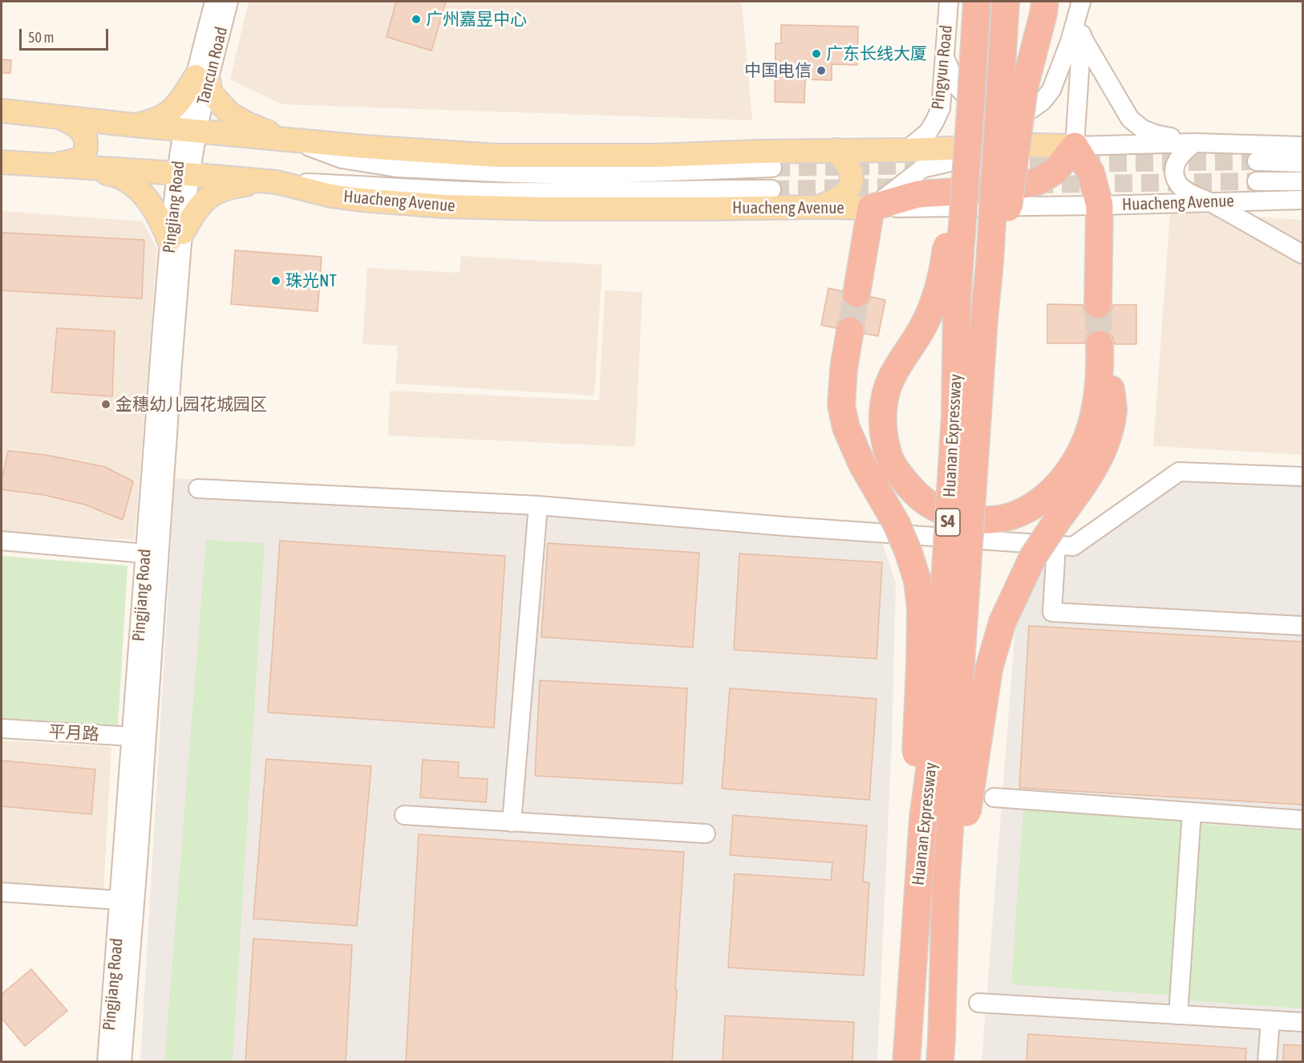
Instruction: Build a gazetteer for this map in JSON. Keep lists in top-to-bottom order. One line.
{"streets":{"highway":["Huanan Expressway","S4"],"main road":["Huacheng Avenue"],"street":["Tancun Road","Pingyun Road","Pingjiang Road","平月路"]},"crossings":[["Tancun Road","Huacheng Avenue"],["Tancun Road","Pingjiang Road"],["Pingyun Road","Huacheng Avenue"],["Huacheng Avenue","Pingjiang Road"],["Pingjiang Road","平月路"]],"places":["广州嘉昱中心","广东长线大厦","中国电信","珠光NT","金穗幼儿园花城园区"],"scale_bar":"50 m"}
